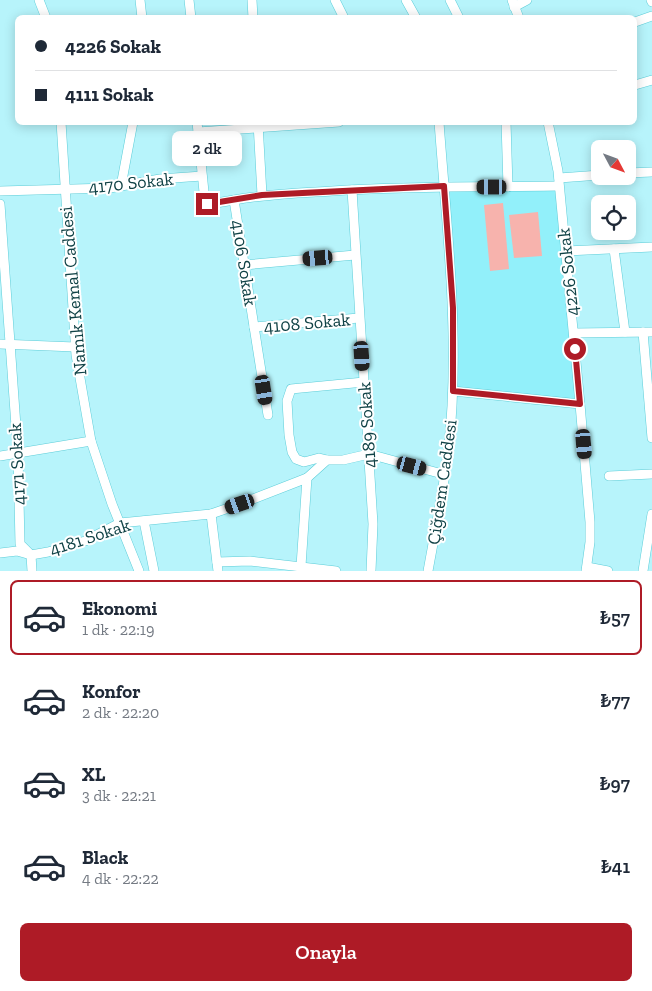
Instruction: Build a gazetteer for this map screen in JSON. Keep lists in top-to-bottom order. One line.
{"streets":{"street":["4170 Sokak","4106 Sokak","4226 Sokak","Namık Kemal Caddesi","4108 Sokak","4189 Sokak","4171 Sokak","Çiğdem Caddesi","4181 Sokak"]},"crossings":[["4170 Sokak","Namık Kemal Caddesi"],["4106 Sokak","4226 Sokak"],["4106 Sokak","4108 Sokak"],["4106 Sokak","4189 Sokak"],["4106 Sokak","Çiğdem Caddesi"],["Namık Kemal Caddesi","4181 Sokak"],["4108 Sokak","4189 Sokak"],["4171 Sokak","4181 Sokak"]],"north":"bottom right","page":{"banner":["4226 Sokak","4111 Sokak"],"bubble":"2 dk","list":[{"name":"Ekonomi","note":"1 dk · 22:19","value":"₺57"},{"name":"Konfor","note":"2 dk · 22:20","value":"₺77"},{"name":"XL","note":"3 dk · 22:21","value":"₺97"},{"name":"Black","note":"4 dk · 22:22","value":"₺41"}],"buttons":"Onayla"}}
